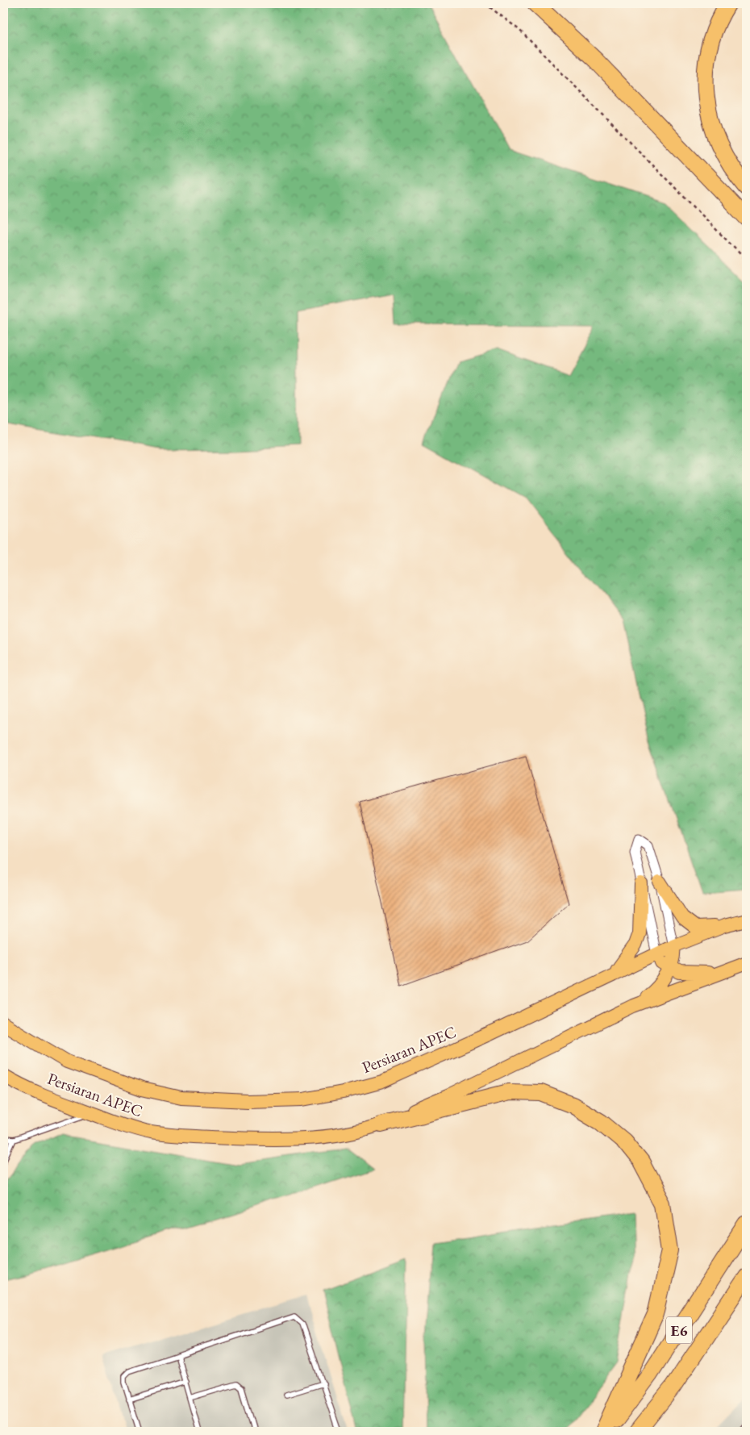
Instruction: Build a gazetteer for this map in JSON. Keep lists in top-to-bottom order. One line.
{"streets":{"highway":["E6"],"main road":["Persiaran APEC"]}}
